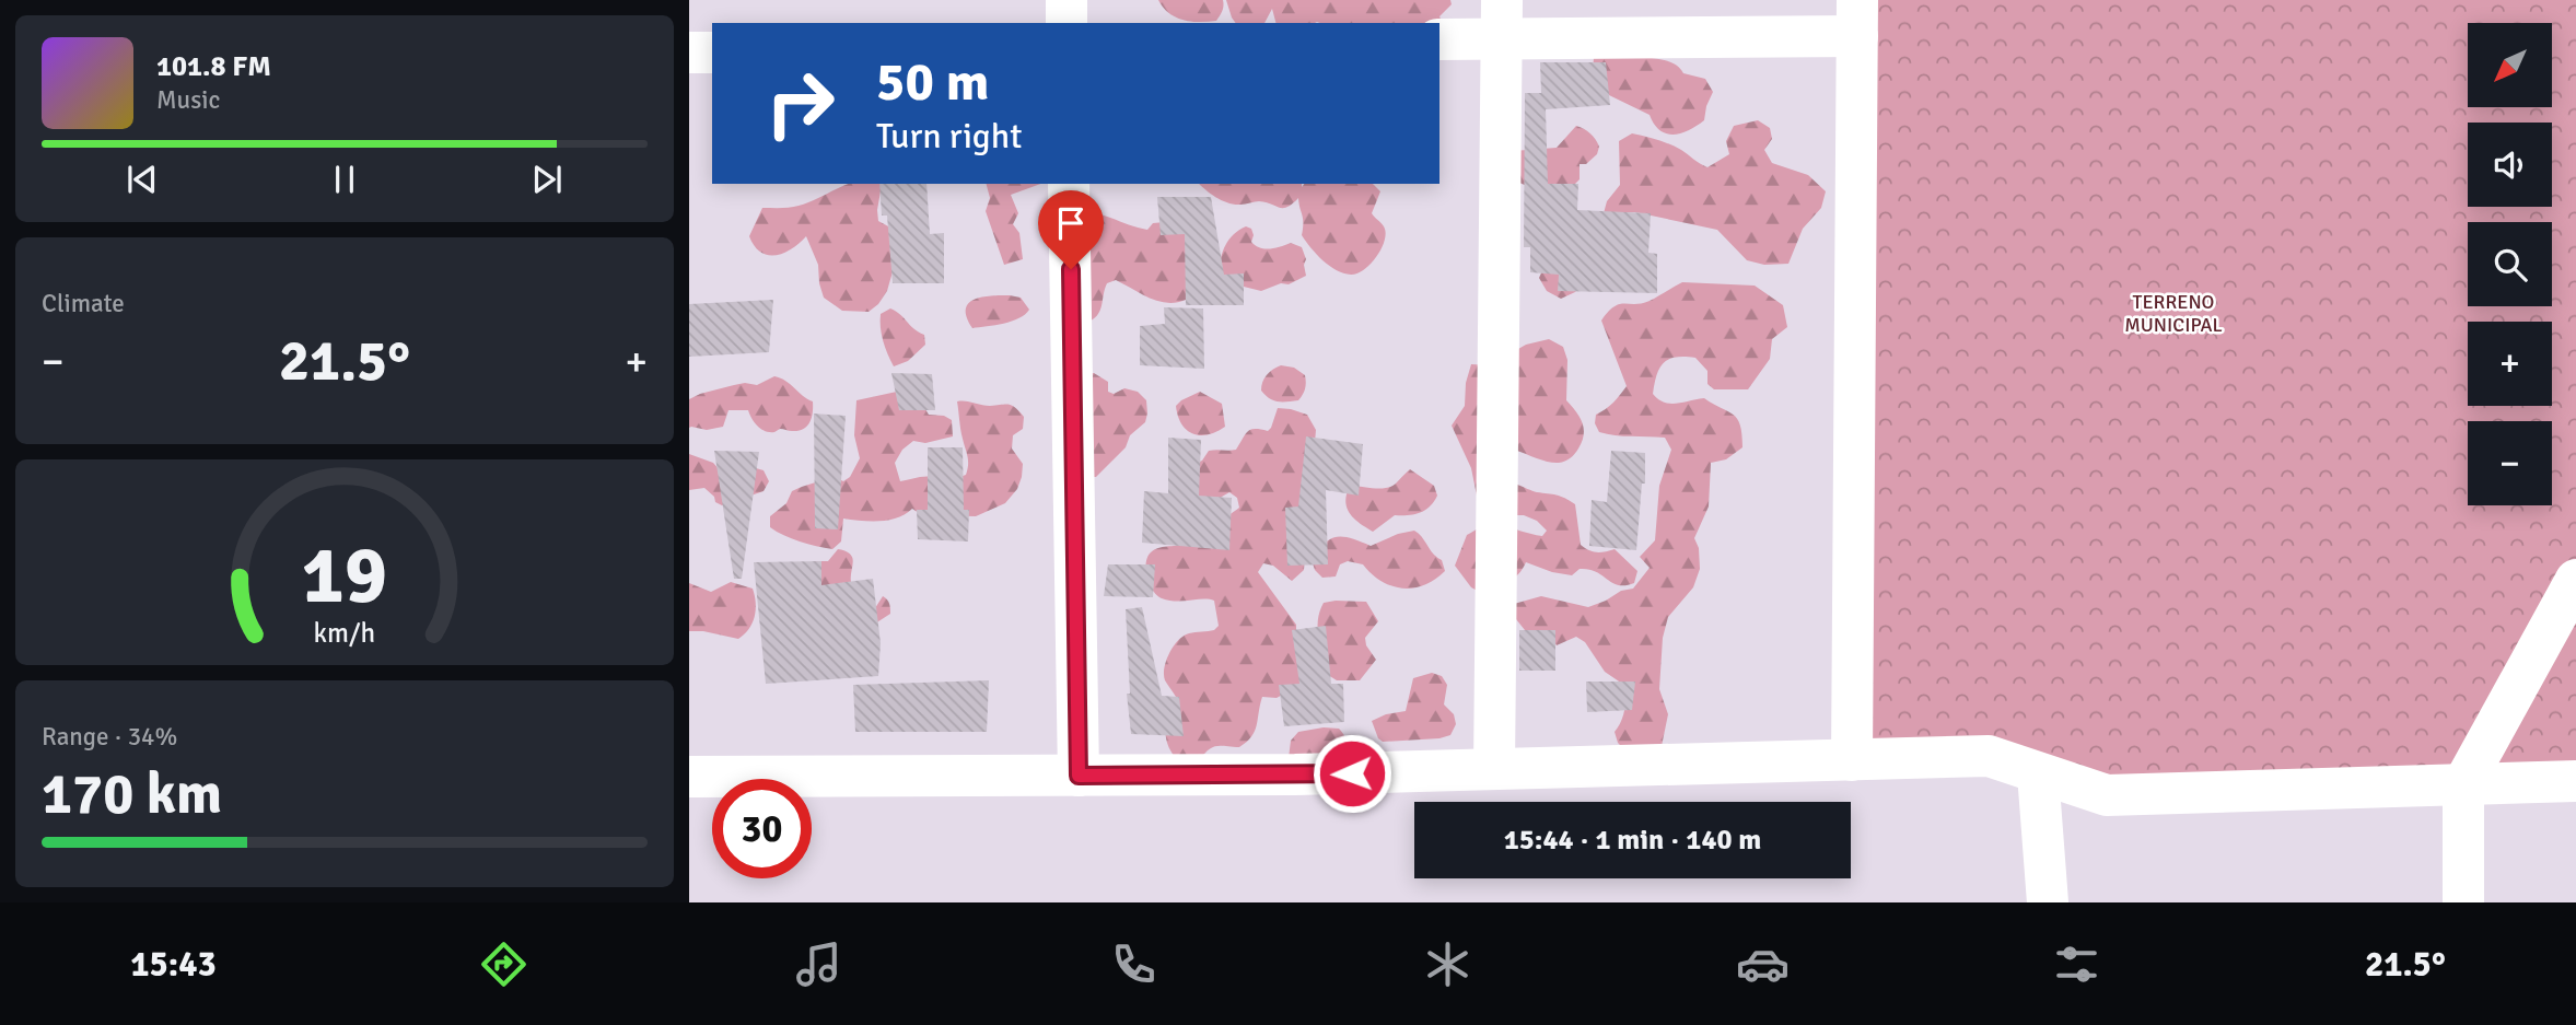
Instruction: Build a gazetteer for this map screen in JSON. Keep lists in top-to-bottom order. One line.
{"parks":["TERRENO MUNICIPAL"],"north":"bottom left","page":{"map_buttons":["+","−"],"turn":["50 m","Turn right"],"song":["101.8 FM","Music"],"tile":["Climate",["Range · 34%","170 km"]],"heat":["−","21.5°","+"],"limit":"30","trip":"15:44 · 1 min · 140 m","tabs":["15:43","21.5°"],"gauge":["19","km/h"]}}
